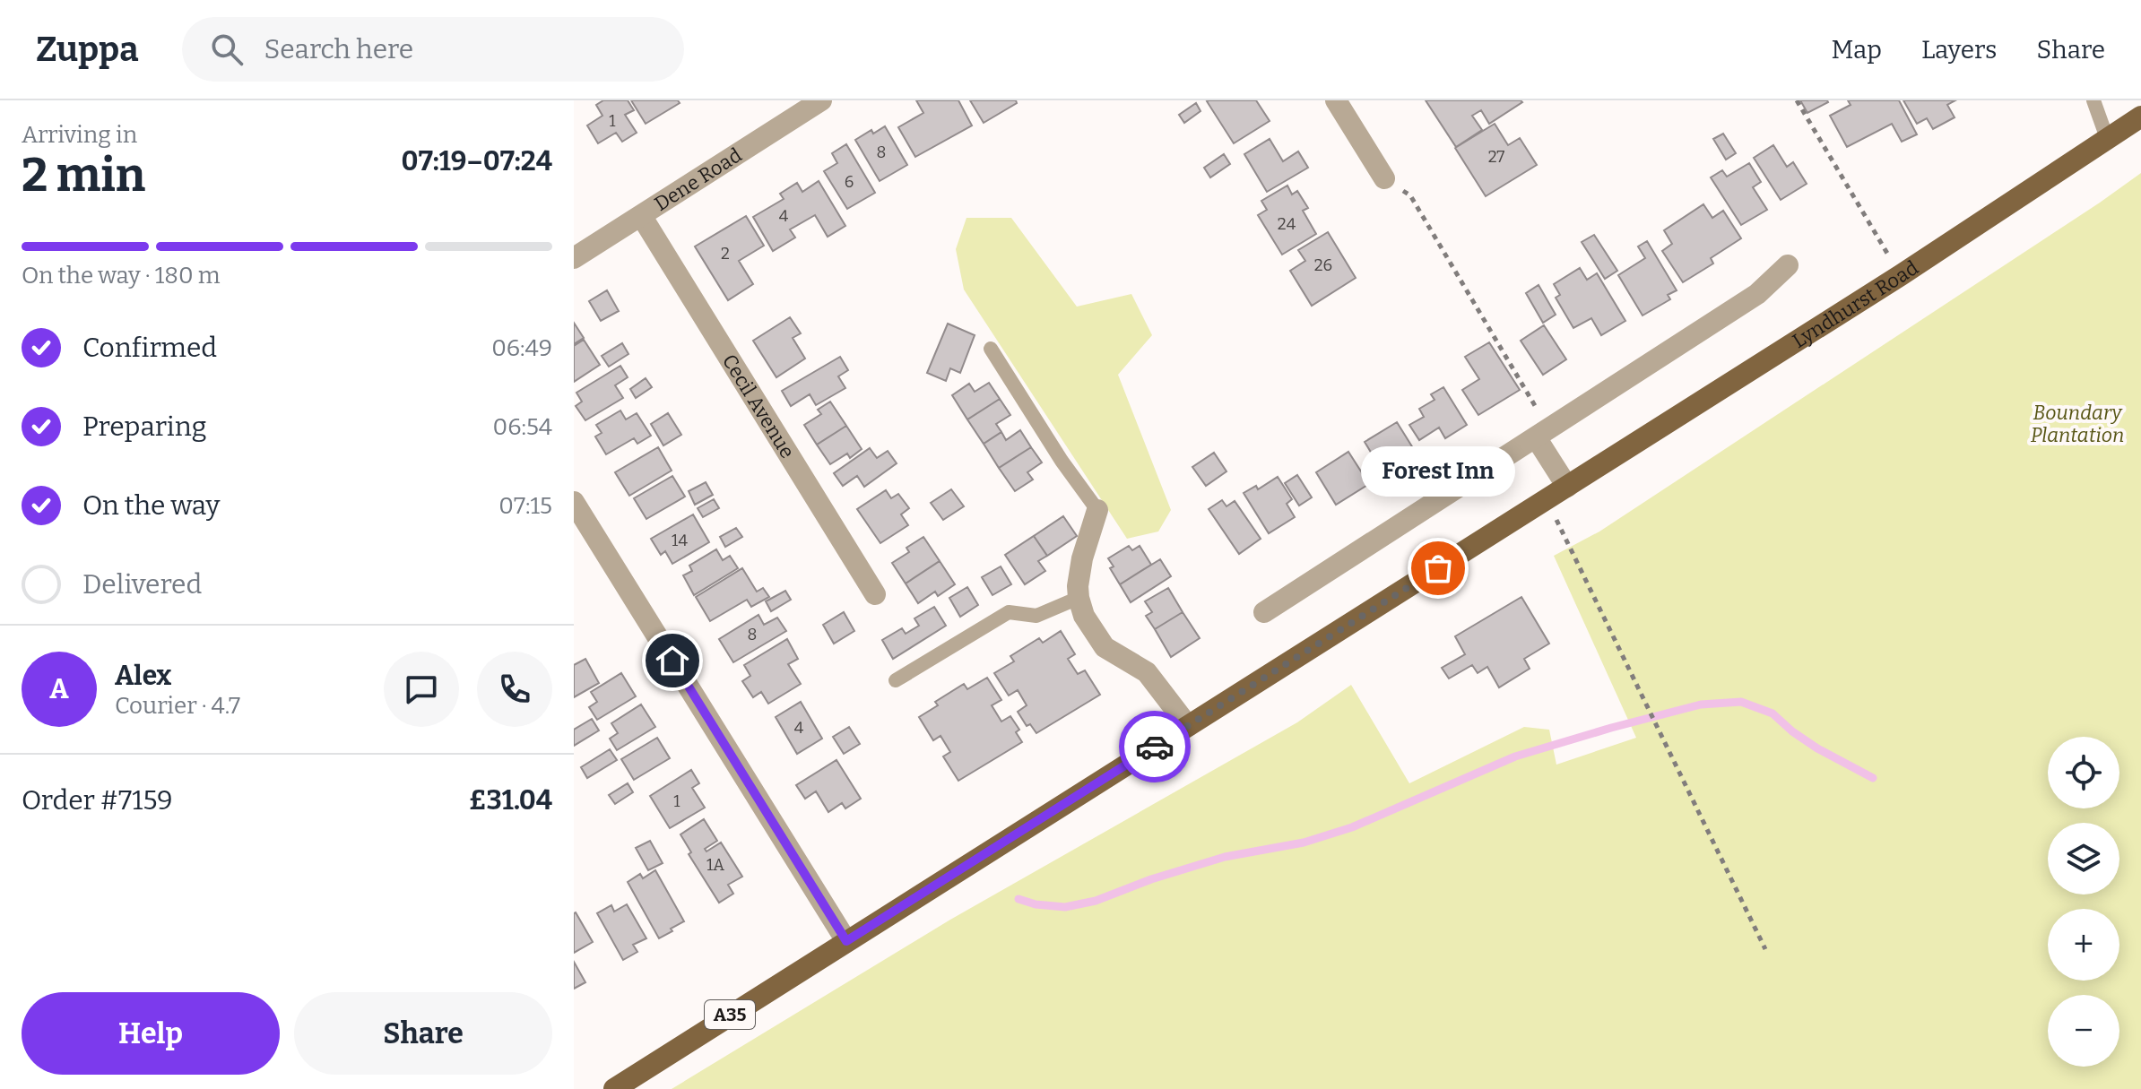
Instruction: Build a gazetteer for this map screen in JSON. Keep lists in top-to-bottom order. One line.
{"streets":{"main road":["Lyndhurst Road","A35"],"street":["Dene Road","Cecil Avenue"]},"crossings":[["Dene Road","Cecil Avenue"]],"parks":["Boundary Plantation"],"places":["Forest Inn"],"house_numbers":["1","8","27","6","4","24","2","26","14","8","4","1","1A"],"page":{"header":"Zuppa","search":"Search here","nav":["Map","Layers","Share"],"heading":["2 min","Arriving in","07:19–07:24"],"panel":["Alex","Courier · 4.7","Order #7159","£31.04"],"bar":"On the way · 180 m","list":[["Confirmed","06:49"],["Preparing","06:54"],["On the way","07:15"],"Delivered"],"bubble":"Forest Inn","round":"A","map_buttons":["+","−"],"buttons":["Help","Share"]}}
